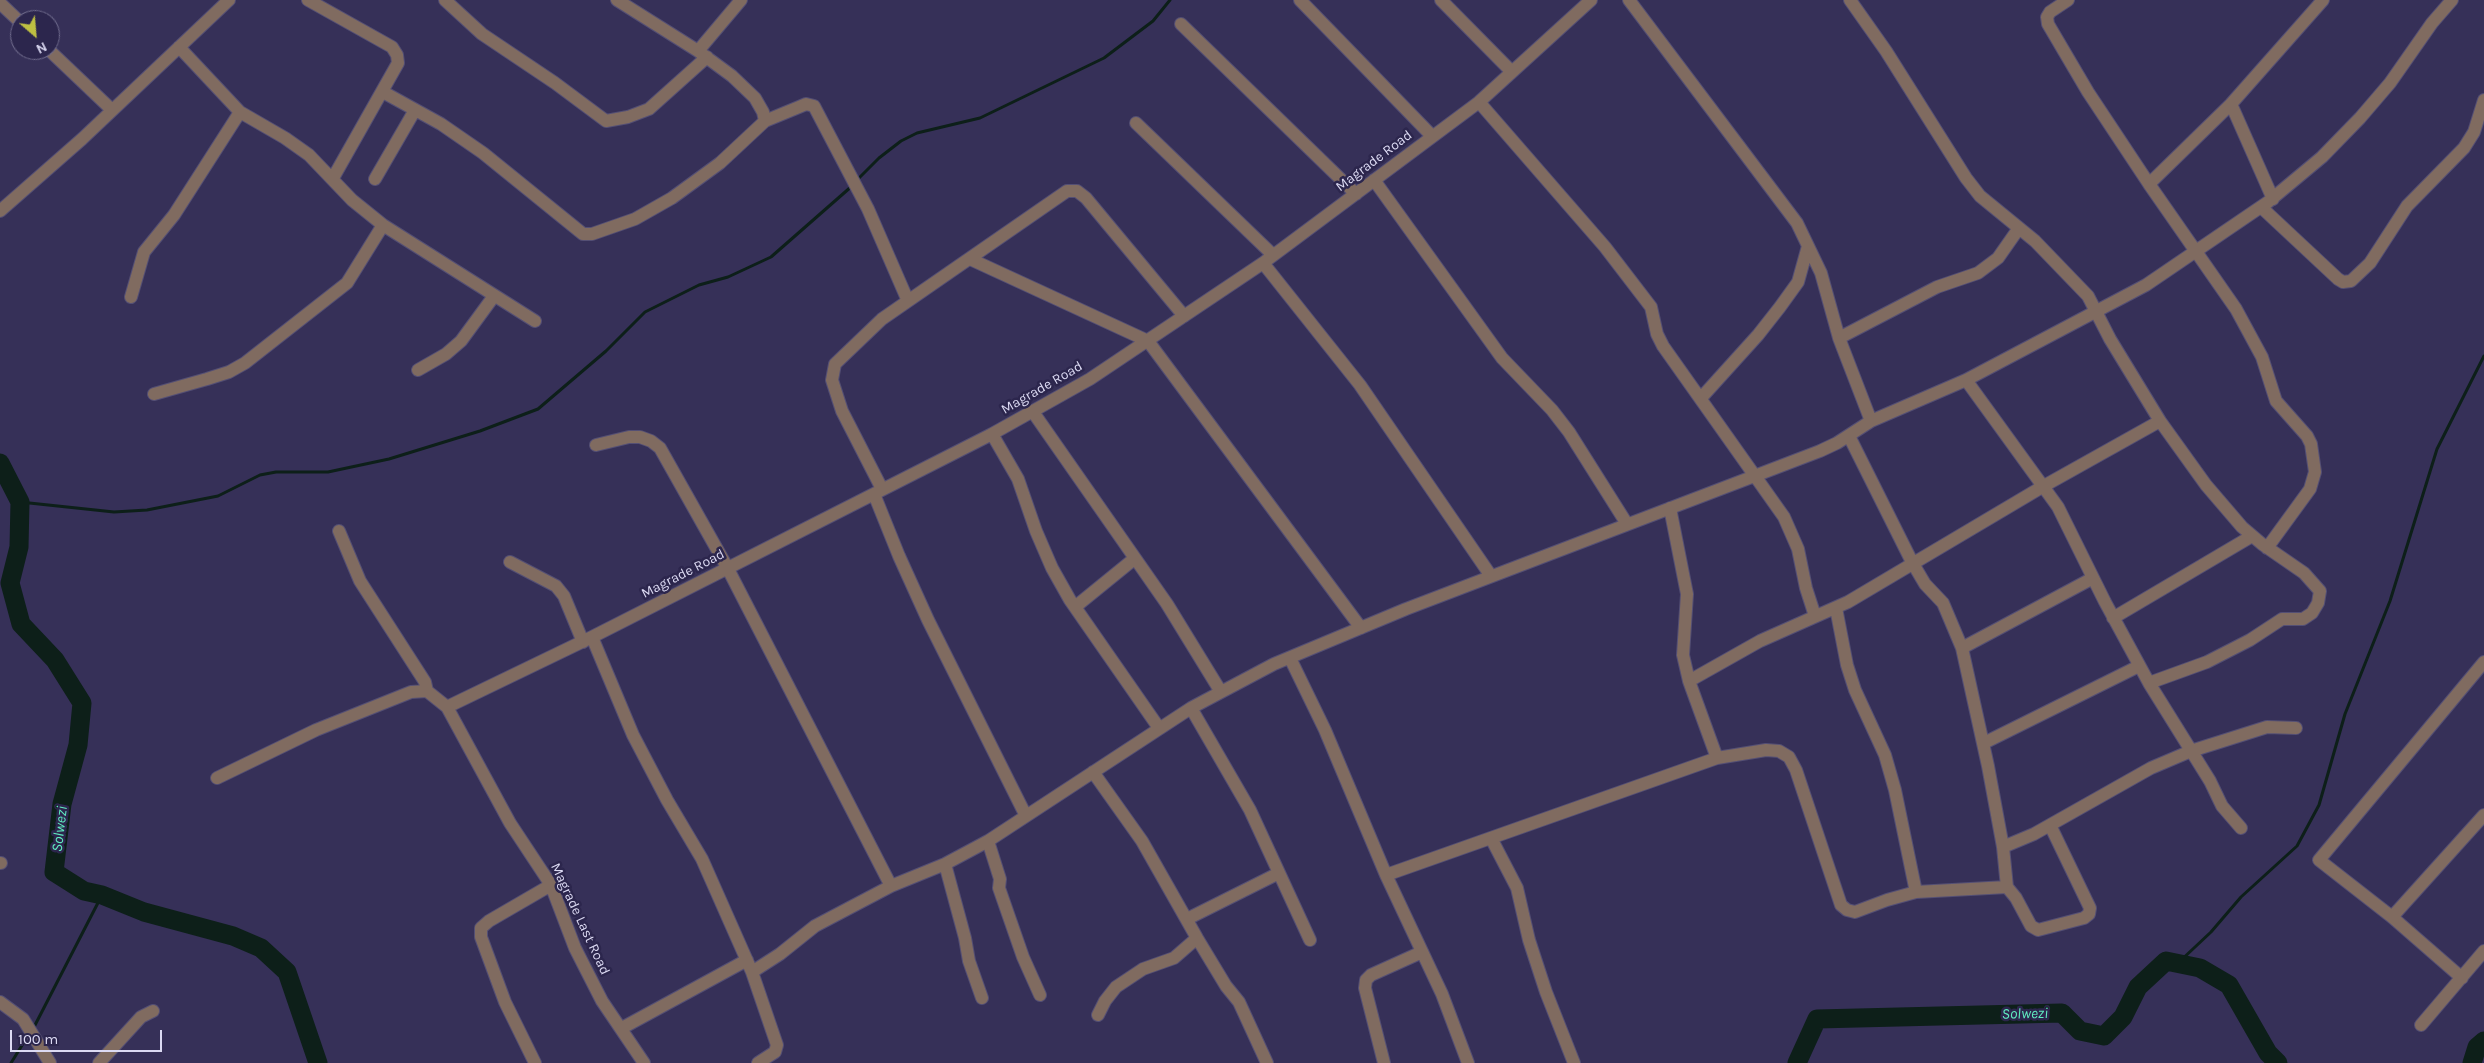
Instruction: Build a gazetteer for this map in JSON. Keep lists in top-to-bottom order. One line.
{"streets":{"street":["Magrade Road","Magrade Last Road"]},"crossings":[["Magrade Road","Magrade Last Road"]],"water":["Solwezi"],"scale_bar":"100 m","north":"bottom right"}
